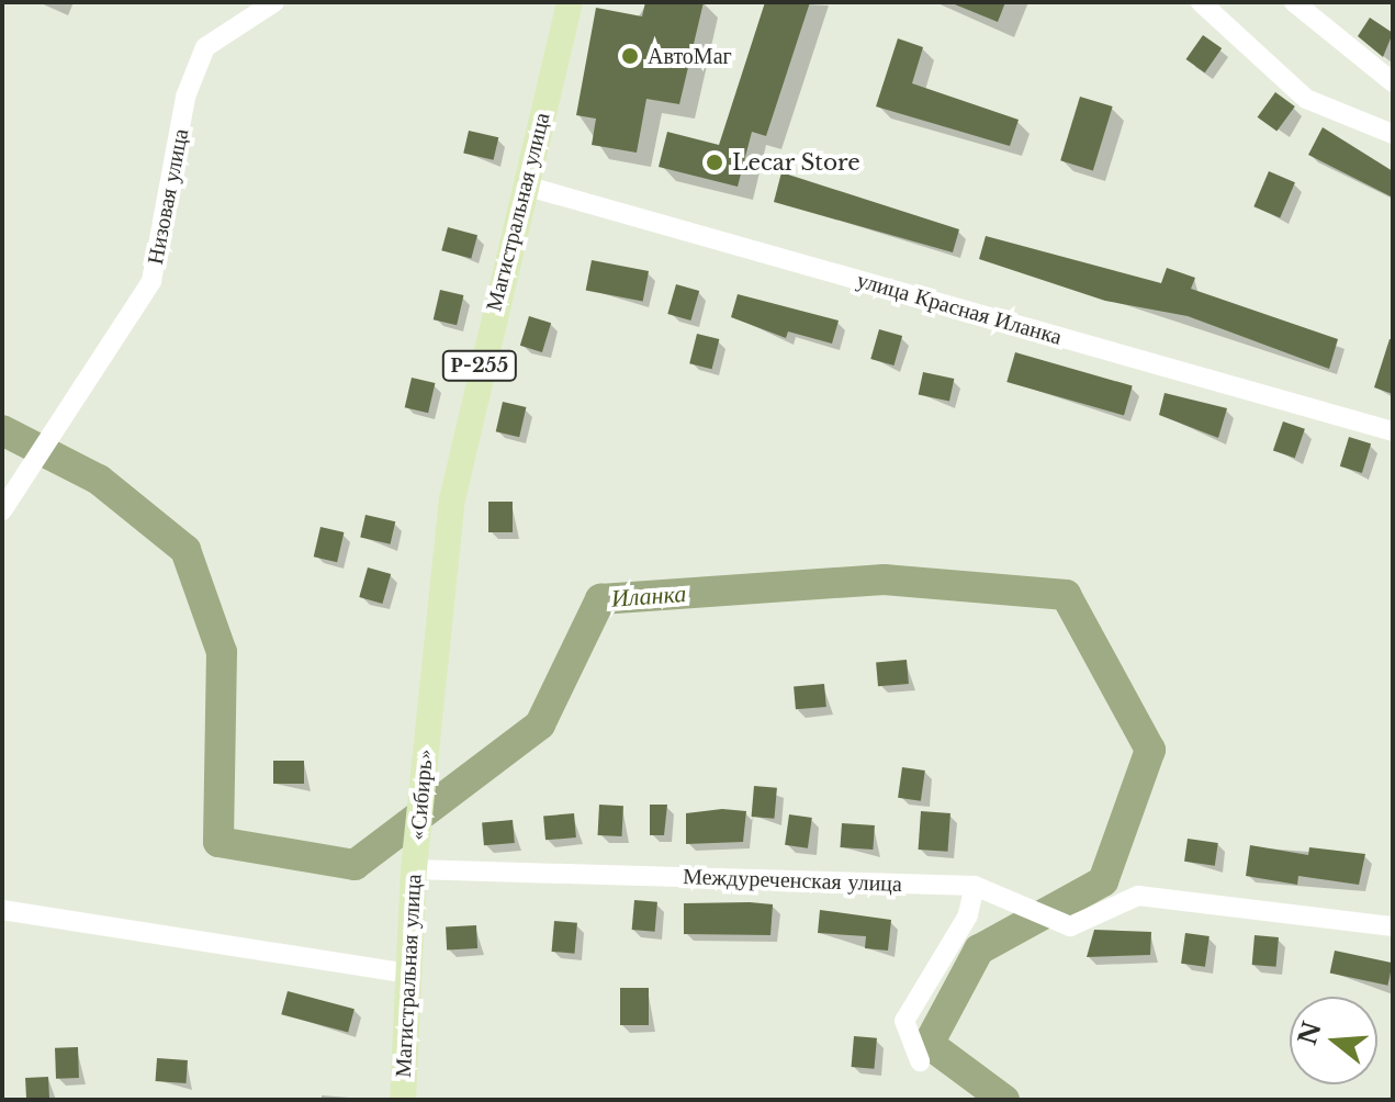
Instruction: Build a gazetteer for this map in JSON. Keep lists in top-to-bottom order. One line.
{"streets":{"main road":["Магистральная улица","Р-255","«Сибирь»"],"street":["Низовая улица","улица Красная Иланка","Междуреченская улица"]},"crossings":[["Магистральная улица","улица Красная Иланка"],["Магистральная улица","«Сибирь»"],["Магистральная улица","Междуреченская улица"],["«Сибирь»","Междуреченская улица"]],"water":["Иланка"],"places":["АвтоМаг","Lecar Store"],"north":"left"}
